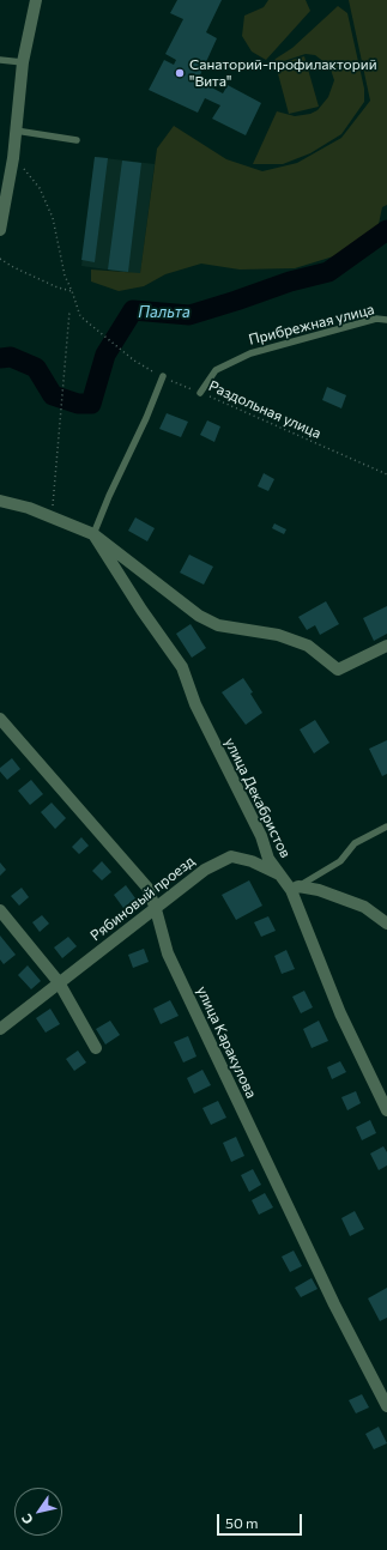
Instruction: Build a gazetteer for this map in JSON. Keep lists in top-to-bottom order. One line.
{"streets":{"street":["улица Декабристов","Рябиновый проезд","улица Каракулова"],"lane":["Прибрежная улица"],"path":["Раздольная улица"]},"crossings":[["Прибрежная улица","Раздольная улица"],["улица Декабристов","Рябиновый проезд"],["Рябиновый проезд","улица Каракулова"]],"water":["Пальта"],"places":["Санаторий-профилакторий \"Вита\""],"scale_bar":"50 m","north":"bottom left"}
